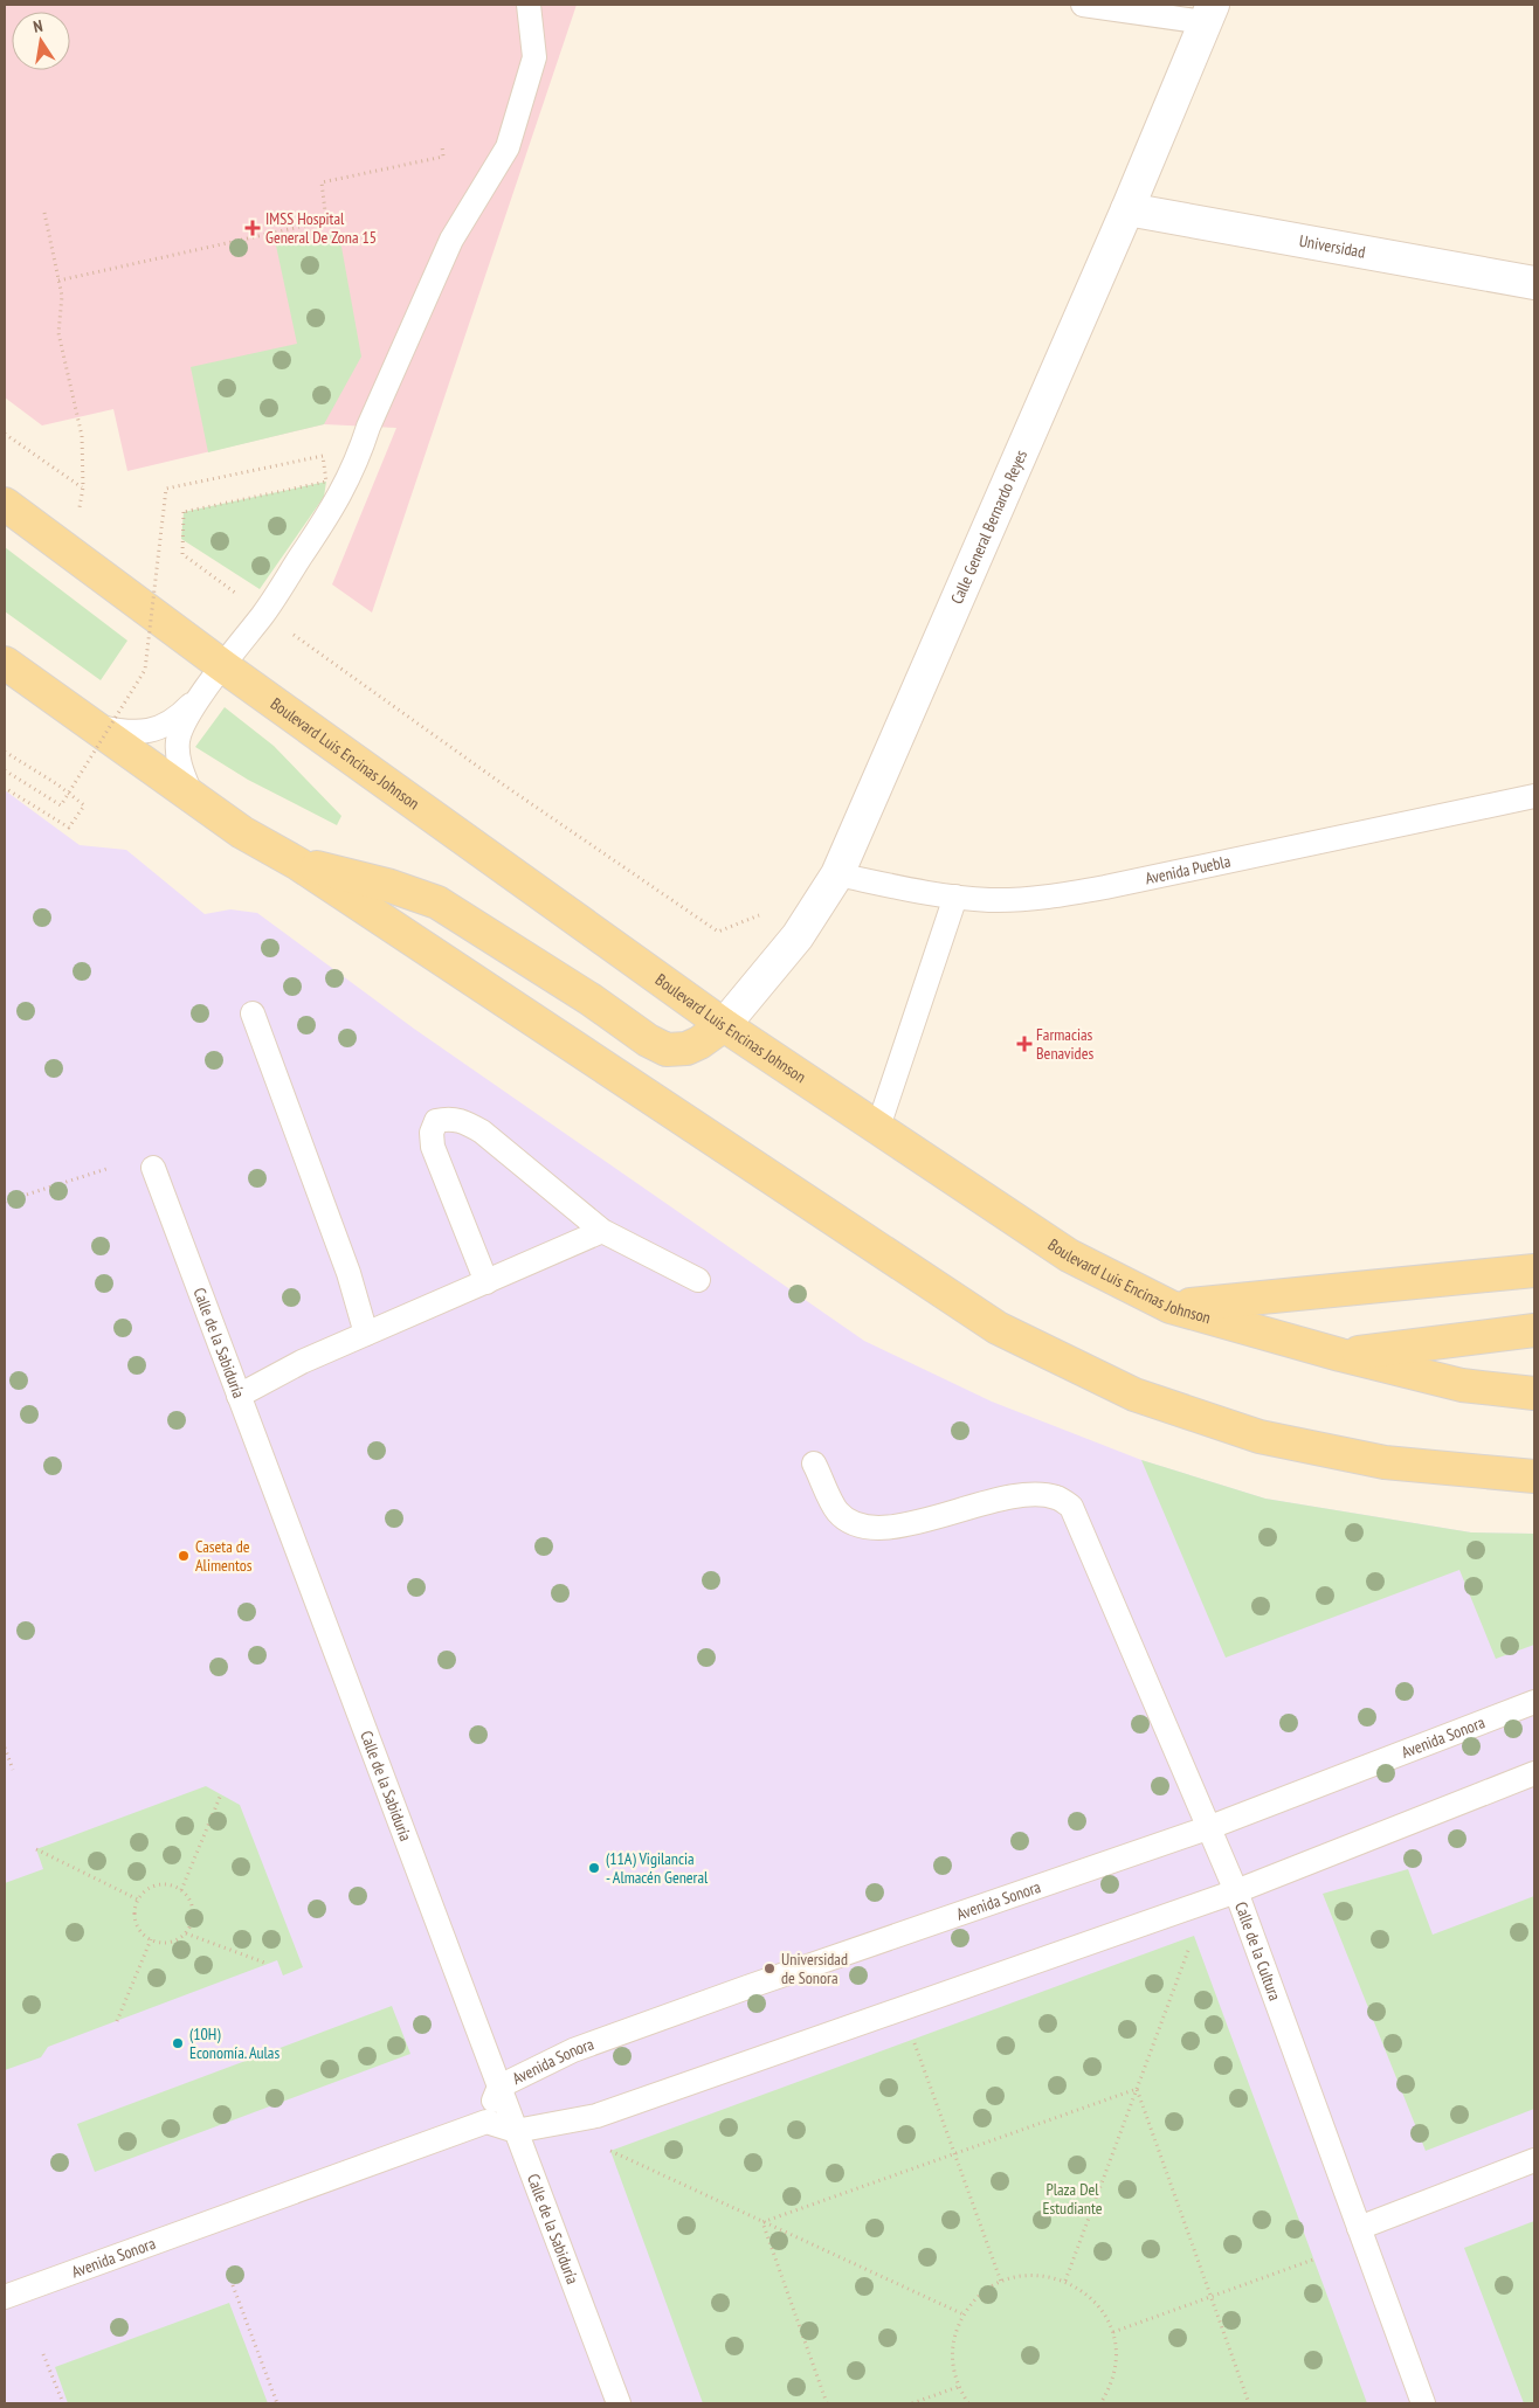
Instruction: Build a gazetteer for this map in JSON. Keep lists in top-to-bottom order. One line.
{"streets":{"main road":["Boulevard Luis Encinas Johnson"],"street":["Universidad","Calle General Bernardo Reyes"],"lane":["Avenida Puebla","Calle de la Sabiduría","Avenida Sonora","Calle de la Cultura"]},"crossings":[["Universidad","Calle General Bernardo Reyes"],["Calle General Bernardo Reyes","Boulevard Luis Encinas Johnson"],["Calle General Bernardo Reyes","Avenida Puebla"],["Calle de la Sabiduría","Avenida Sonora"],["Avenida Sonora","Calle de la Cultura"]],"parks":["Plaza Del Estudiante"],"places":{"health":["IMSS Hospital General De Zona 15","Farmacias Benavides"],"other":["Caseta de Alimentos","(11A) Vigilancia - Almacén General","Universidad de Sonora","(10H) Economía. Aulas"]},"north":"top"}
